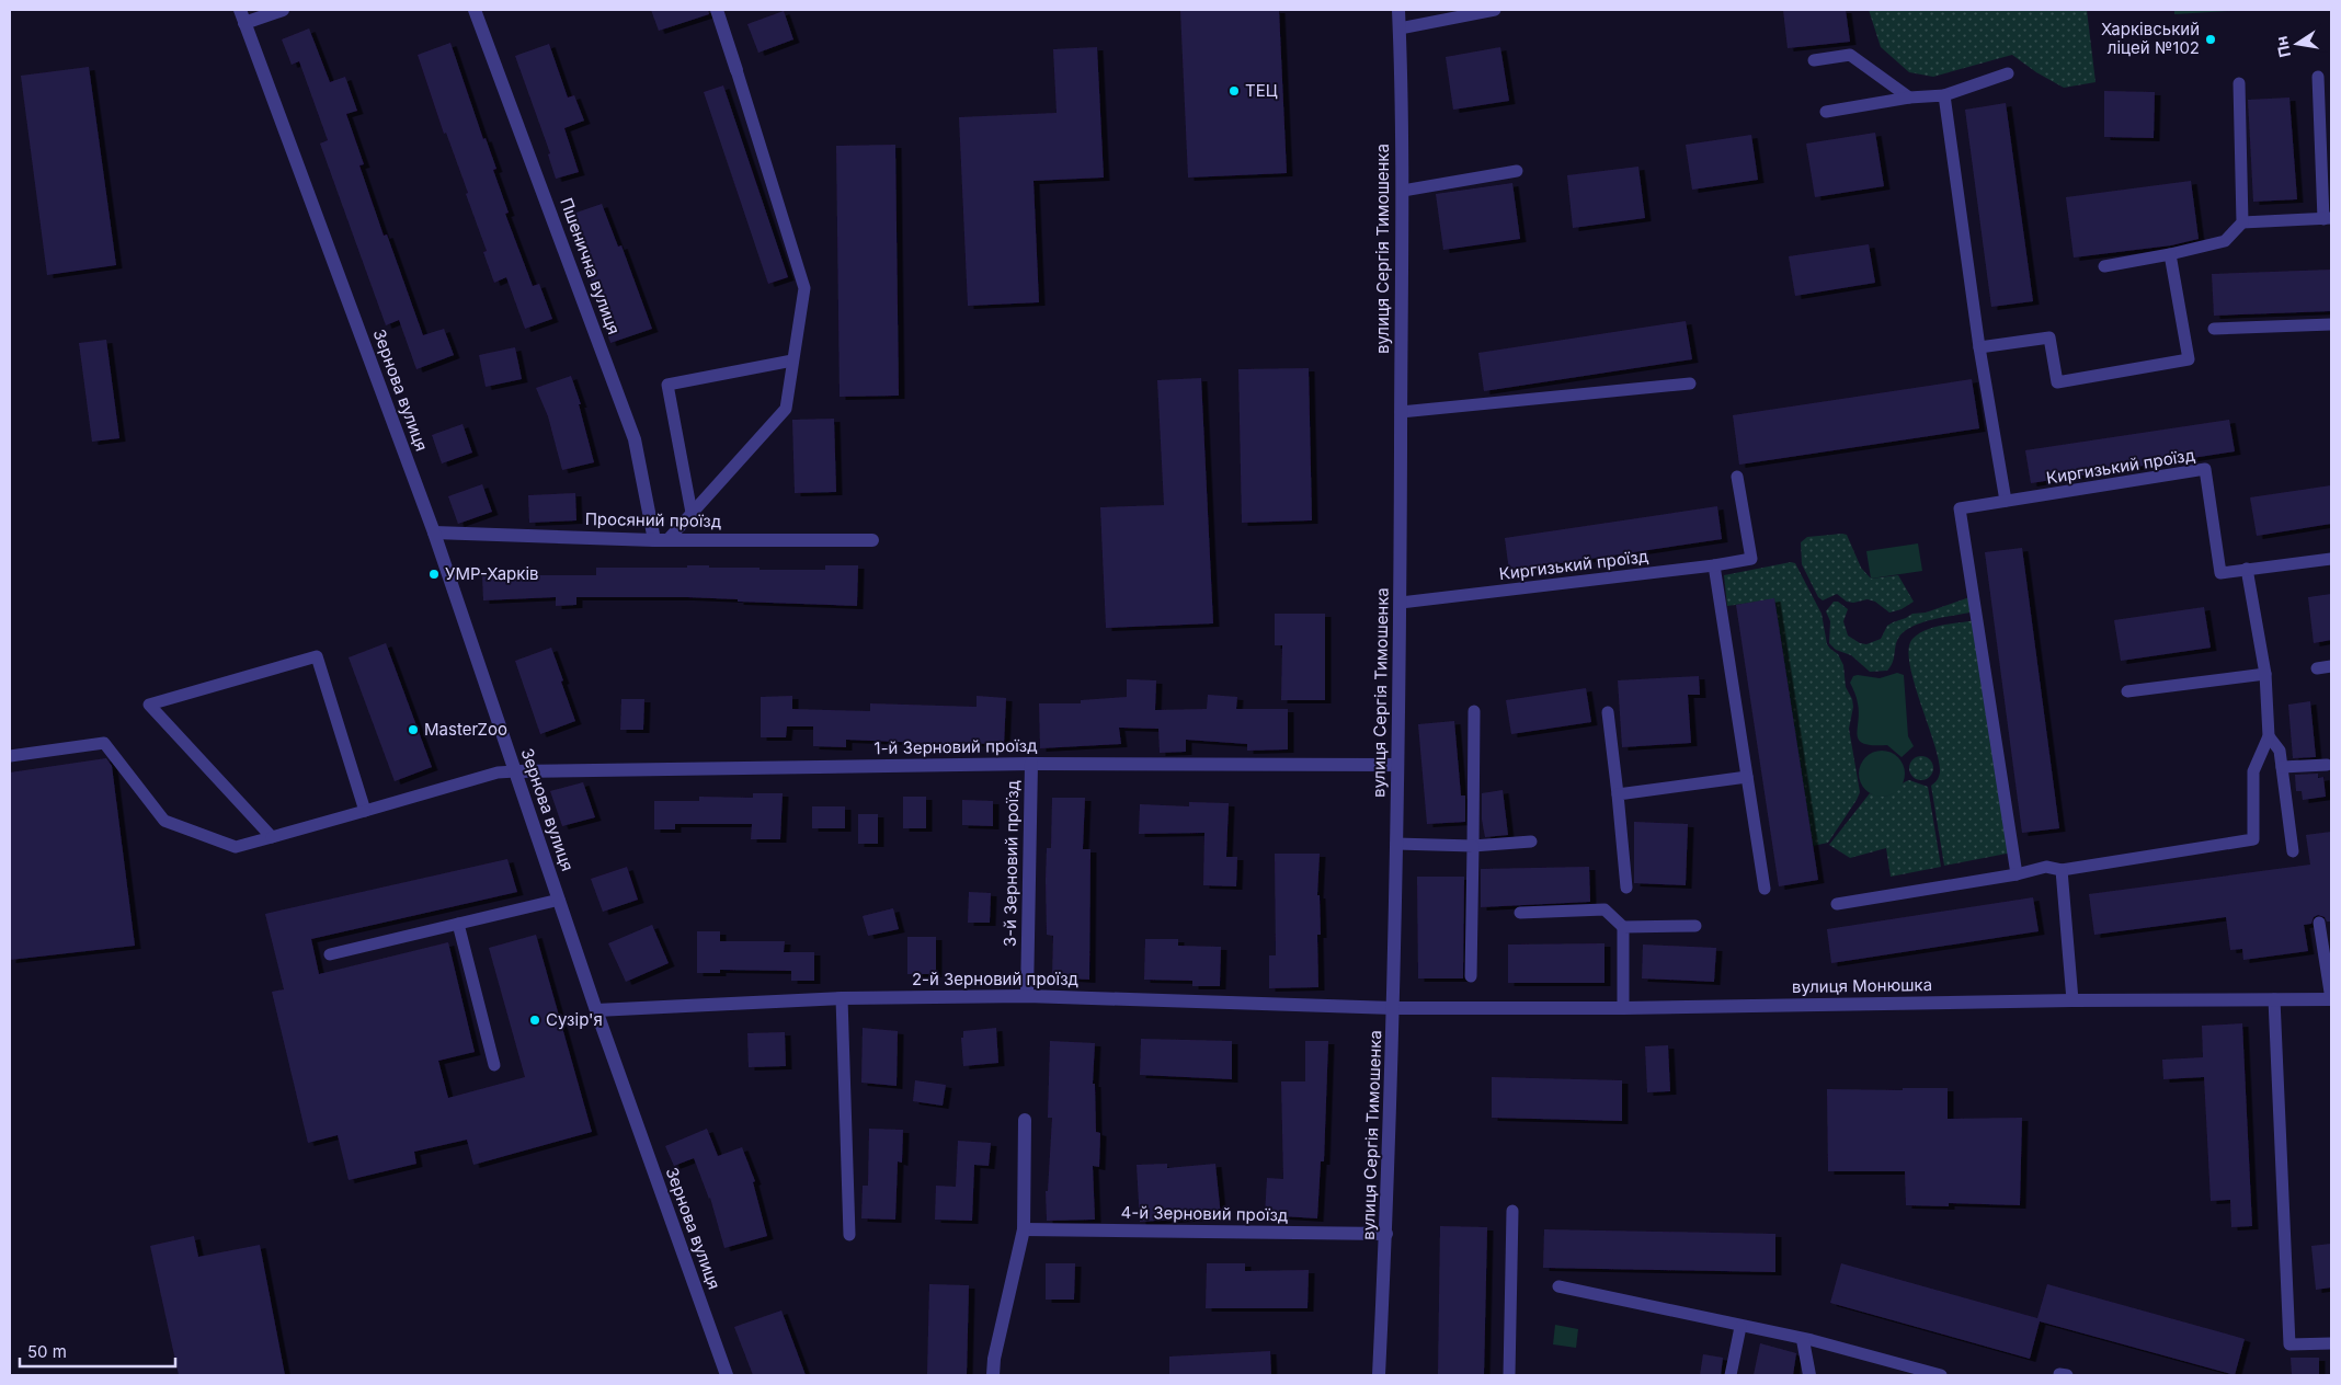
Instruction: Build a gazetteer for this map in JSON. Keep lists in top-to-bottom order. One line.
{"streets":{"street":["вулиця Сергія Тимошенка","Пшенична вулиця","Зернова вулиця","Просяний проїзд","1-й Зерновий проїзд","3-й Зерновий проїзд","2-й Зерновий проїзд","вулиця Монюшка","4-й Зерновий проїзд"],"lane":["Киргизький проїзд"]},"crossings":[["вулиця Сергія Тимошенка","Киргизький проїзд"],["вулиця Сергія Тимошенка","1-й Зерновий проїзд"],["вулиця Сергія Тимошенка","2-й Зерновий проїзд"],["вулиця Сергія Тимошенка","вулиця Монюшка"],["вулиця Сергія Тимошенка","4-й Зерновий проїзд"],["Пшенична вулиця","Просяний проїзд"],["Зернова вулиця","Просяний проїзд"],["Зернова вулиця","1-й Зерновий проїзд"],["Зернова вулиця","2-й Зерновий проїзд"],["1-й Зерновий проїзд","3-й Зерновий проїзд"],["3-й Зерновий проїзд","2-й Зерновий проїзд"],["2-й Зерновий проїзд","вулиця Монюшка"]],"places":["Харківський ліцей №102","ТЕЦ","УМР-Харків","MasterZoo","Сузір'я"],"scale_bar":"50 m","north":"left"}
